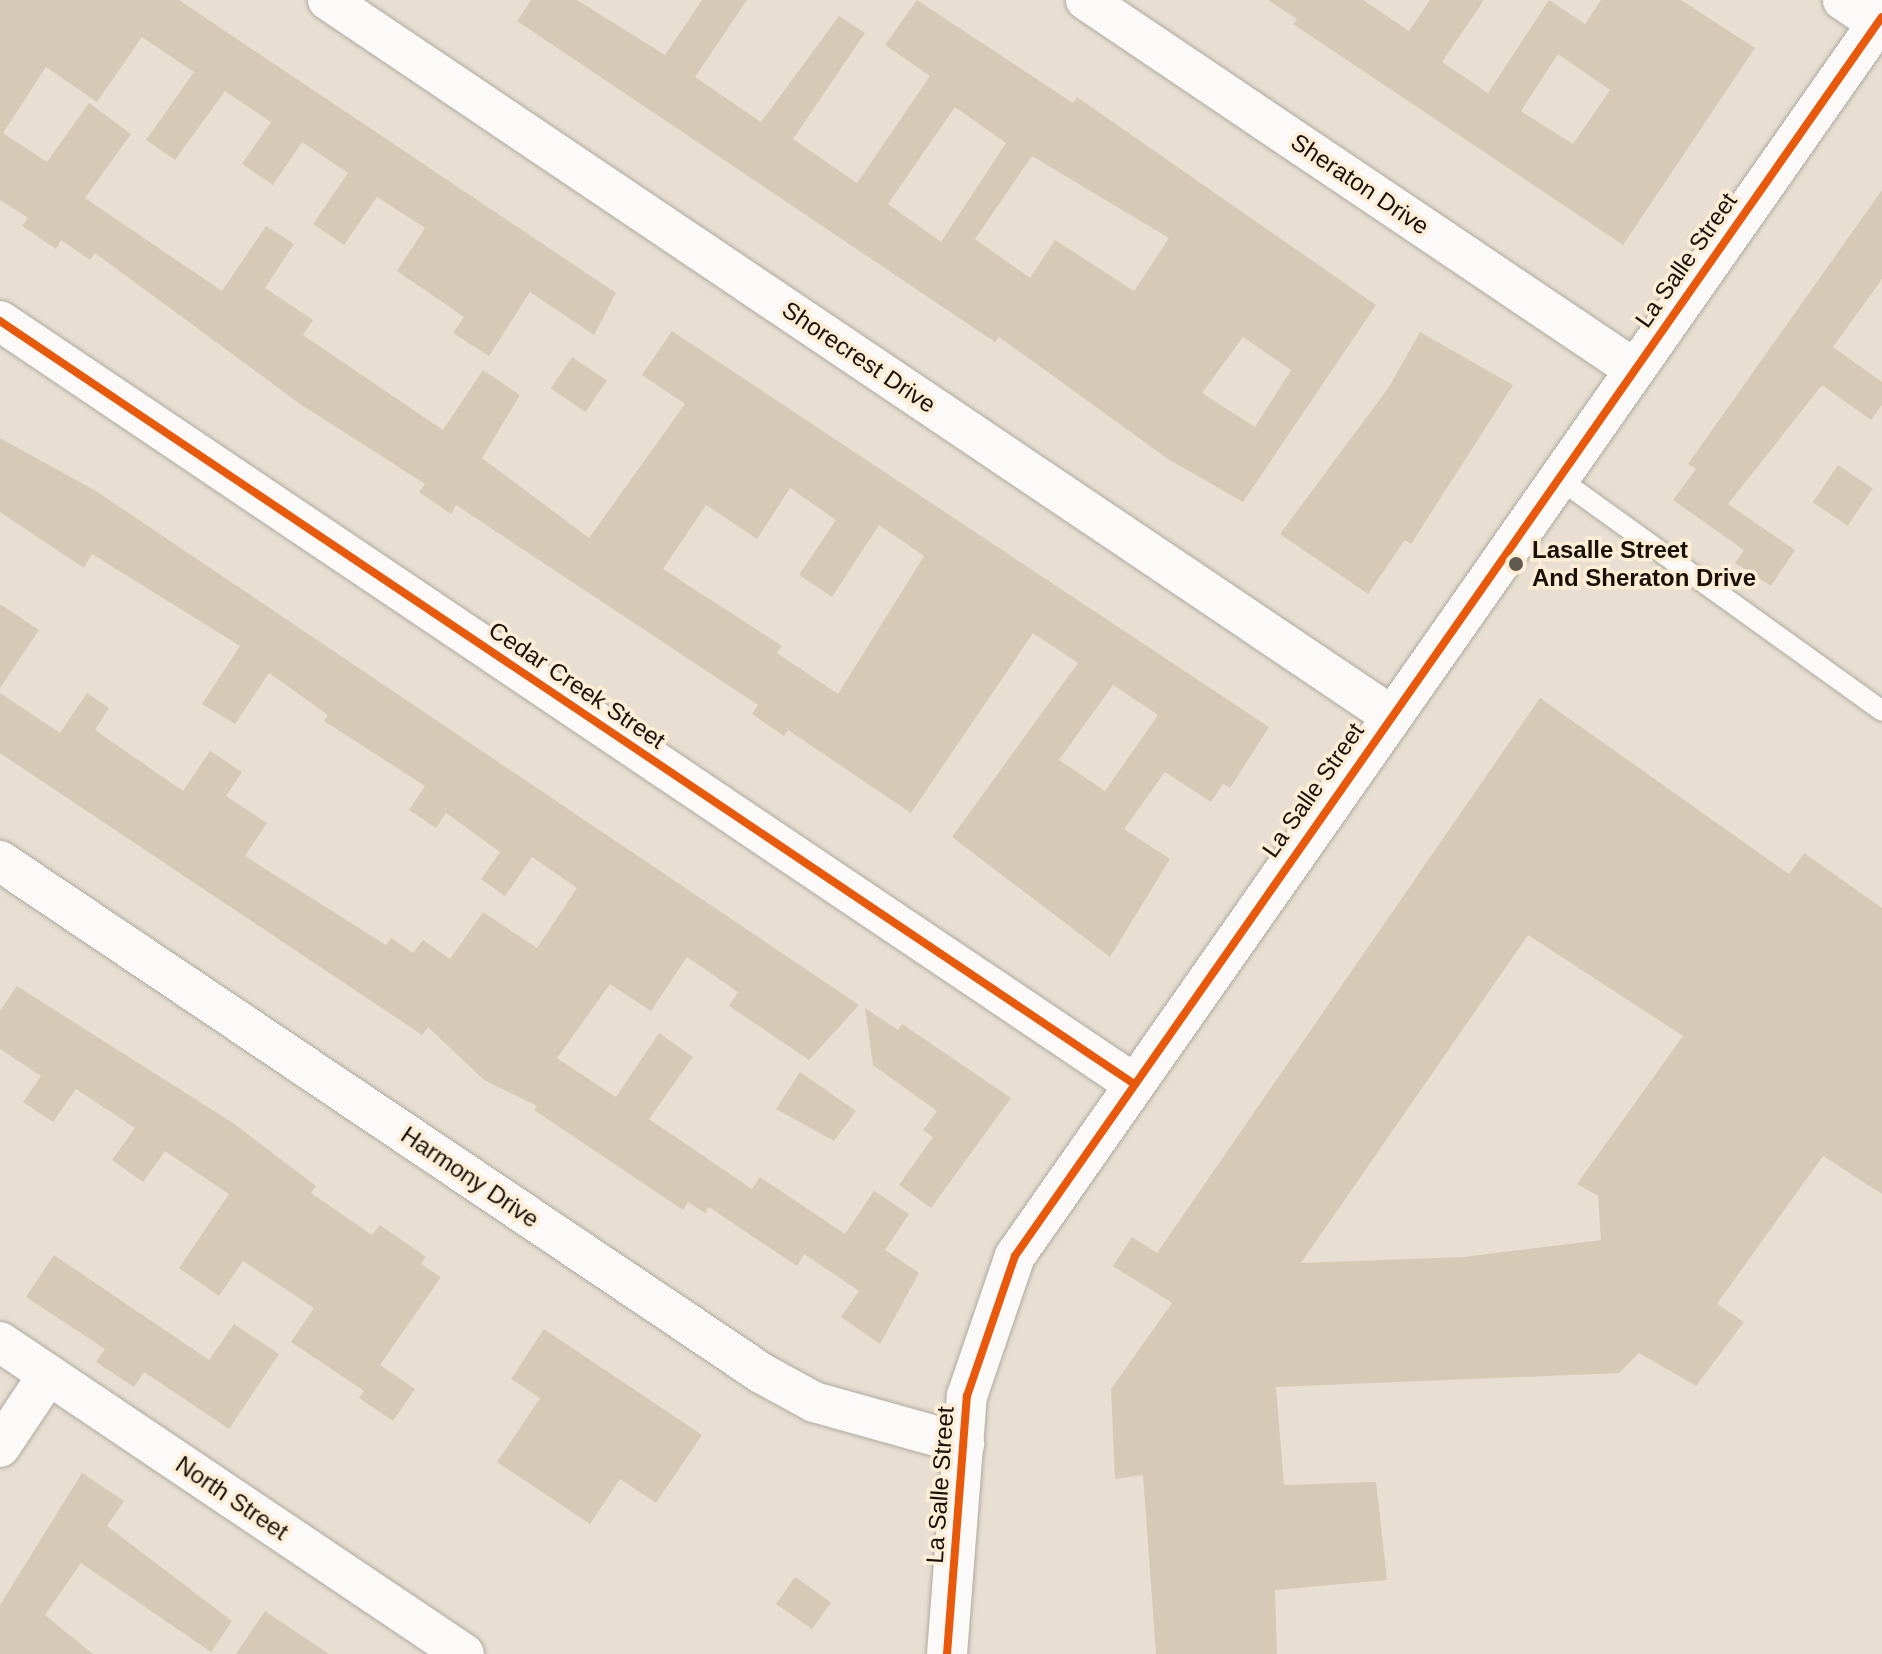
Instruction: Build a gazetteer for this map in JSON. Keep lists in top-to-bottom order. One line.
{"streets":{"street":["Sheraton Drive","La Salle Street","Shorecrest Drive","Cedar Creek Street","Harmony Drive","North Street"]},"crossings":[["Sheraton Drive","La Salle Street"],["La Salle Street","Shorecrest Drive"],["La Salle Street","Cedar Creek Street"],["La Salle Street","Harmony Drive"]],"places":["Lasalle Street And Sheraton Drive"]}
